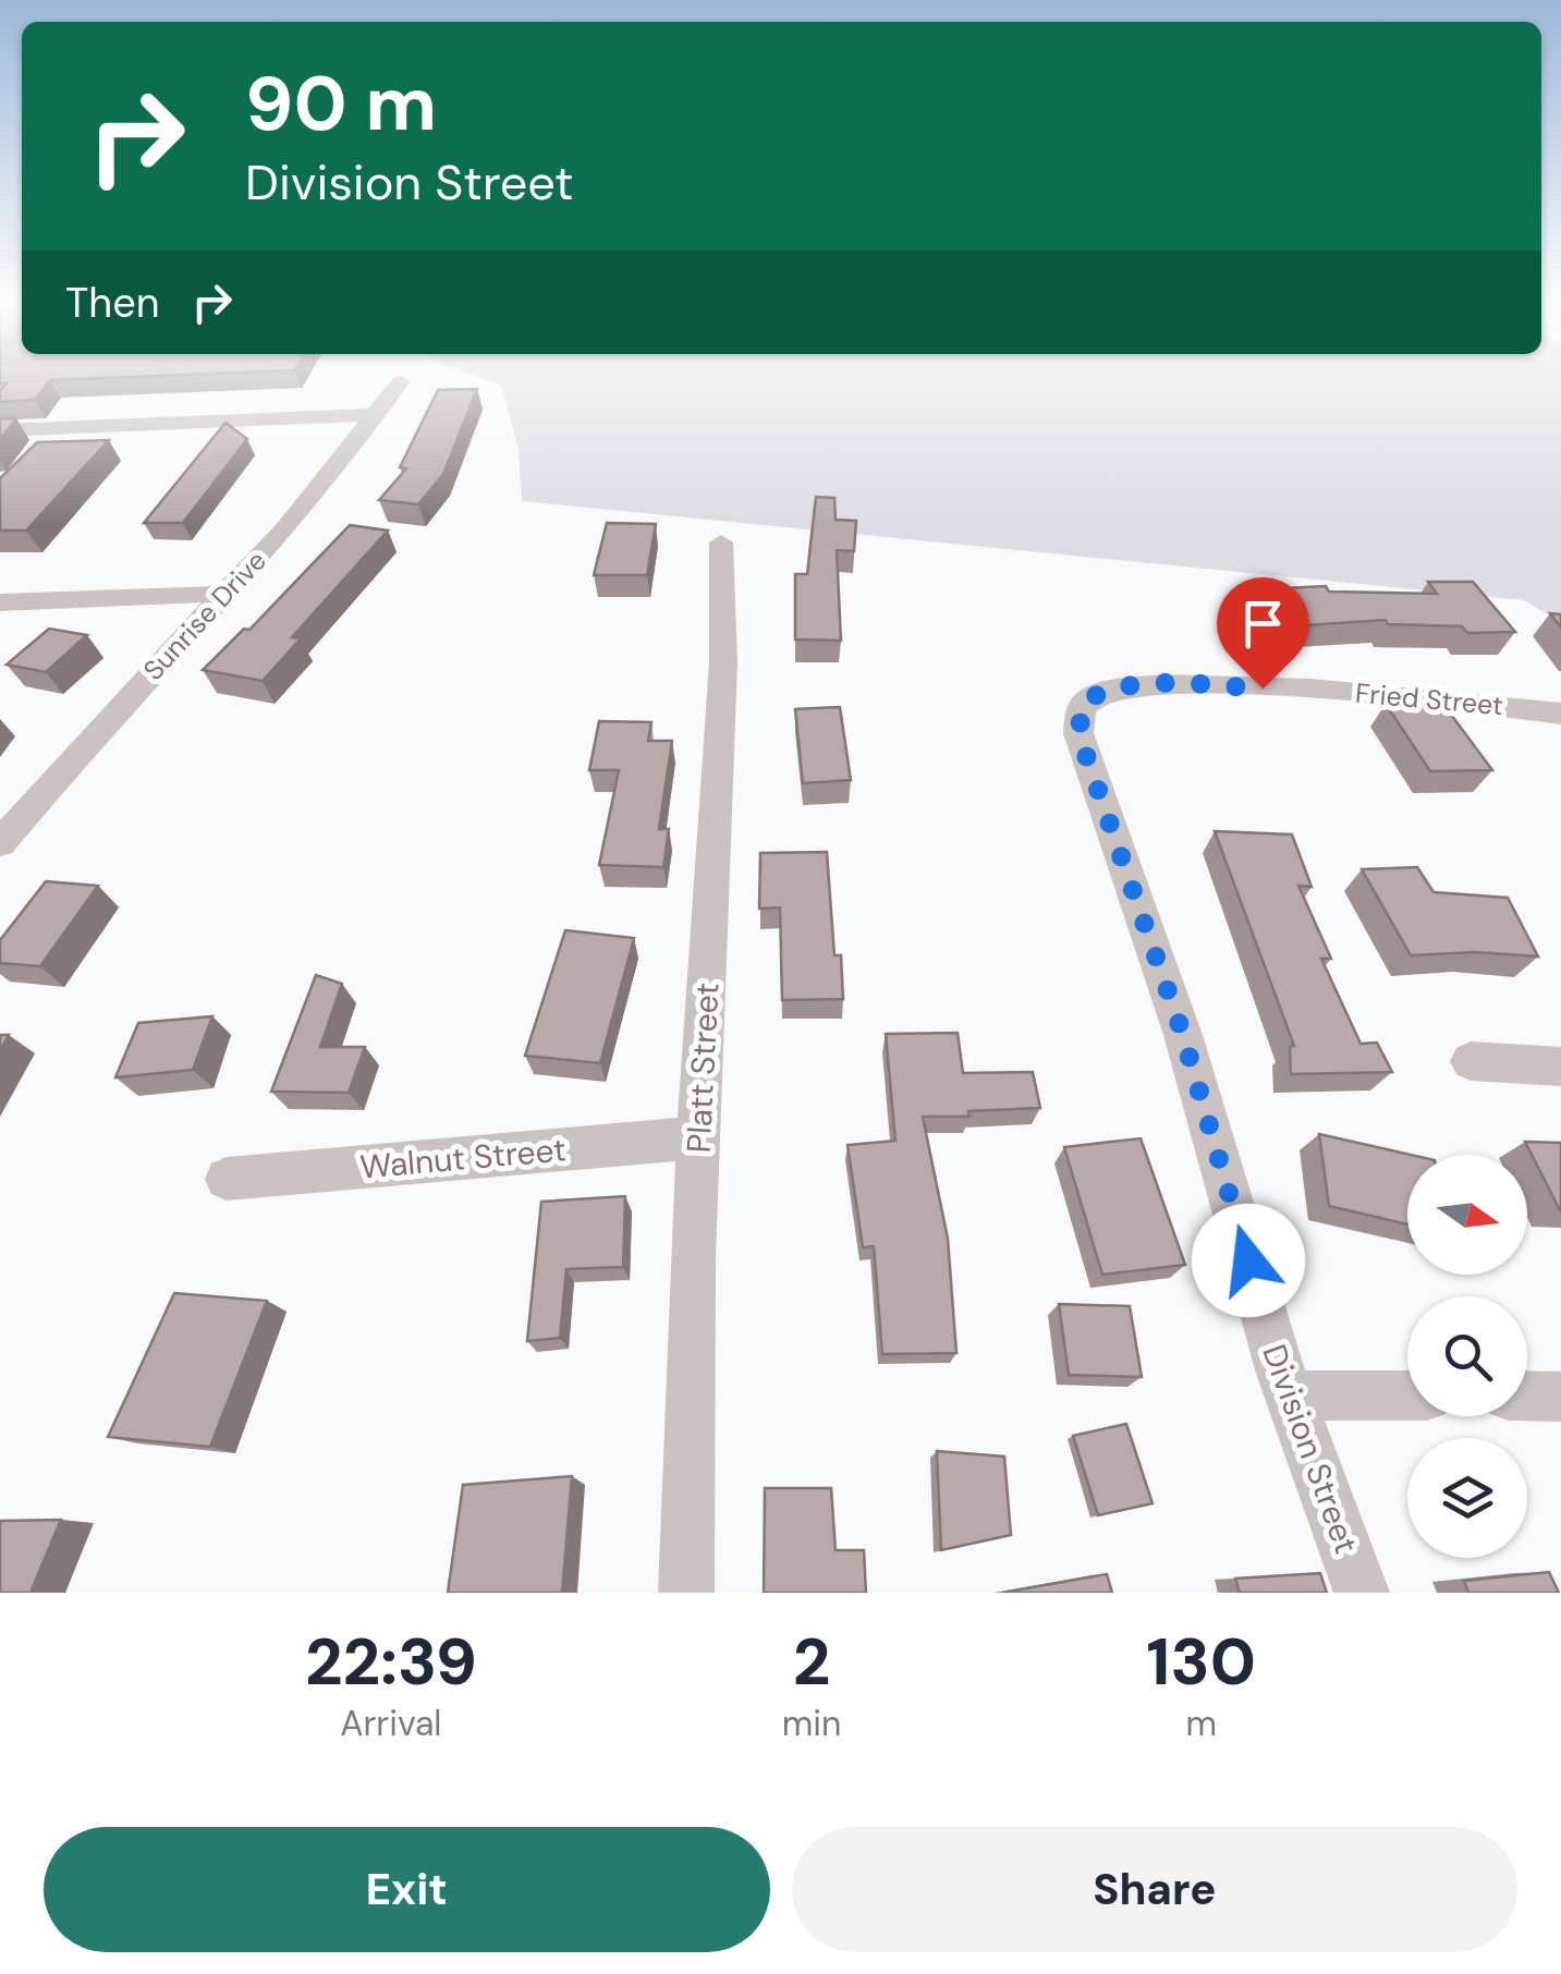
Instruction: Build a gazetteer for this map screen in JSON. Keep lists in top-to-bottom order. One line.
{"streets":{"street":["Sunrise Drive","Fried Street","Platt Street","Walnut Street","Division Street"]},"crossings":[["Fried Street","Division Street"],["Platt Street","Walnut Street"]],"north":"right","page":{"turn":["90 m","Division Street"],"then":"Then","eta":["22:39","Arrival","2","min","130","m"],"buttons":["Exit","Share"]}}
